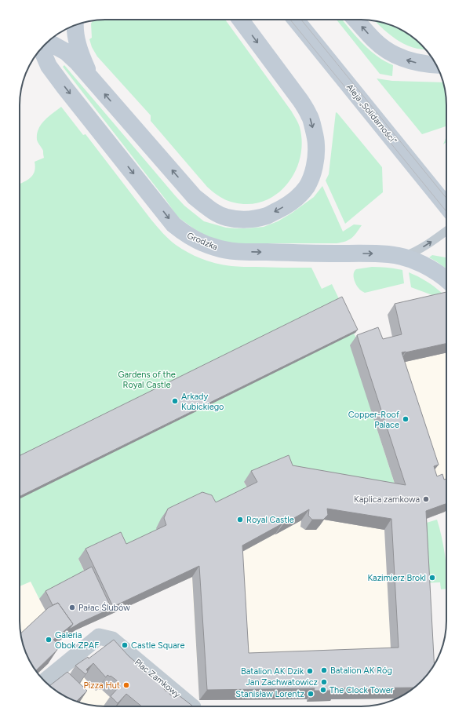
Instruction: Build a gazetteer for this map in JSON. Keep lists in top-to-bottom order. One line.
{"streets":{"main road":["Aleja „Solidarności”","Grodzka"],"street":["Plac Zamkowy"]},"one_way":["Grodzka"],"parks":["Gardens of the Royal Castle"],"places":["Arkady Kubickiego","Copper-Roof Palace","Kaplica zamkowa","Royal Castle","Kazimierz Brokl","Pałac Ślubów","Galeria Obok ZPAF","Castle Square","Batalion AK Róg","Batalion AK Dzik","Jan Zachwatowicz","Pizza Hut","The Clock Tower","Stanisław Lorentz"]}
